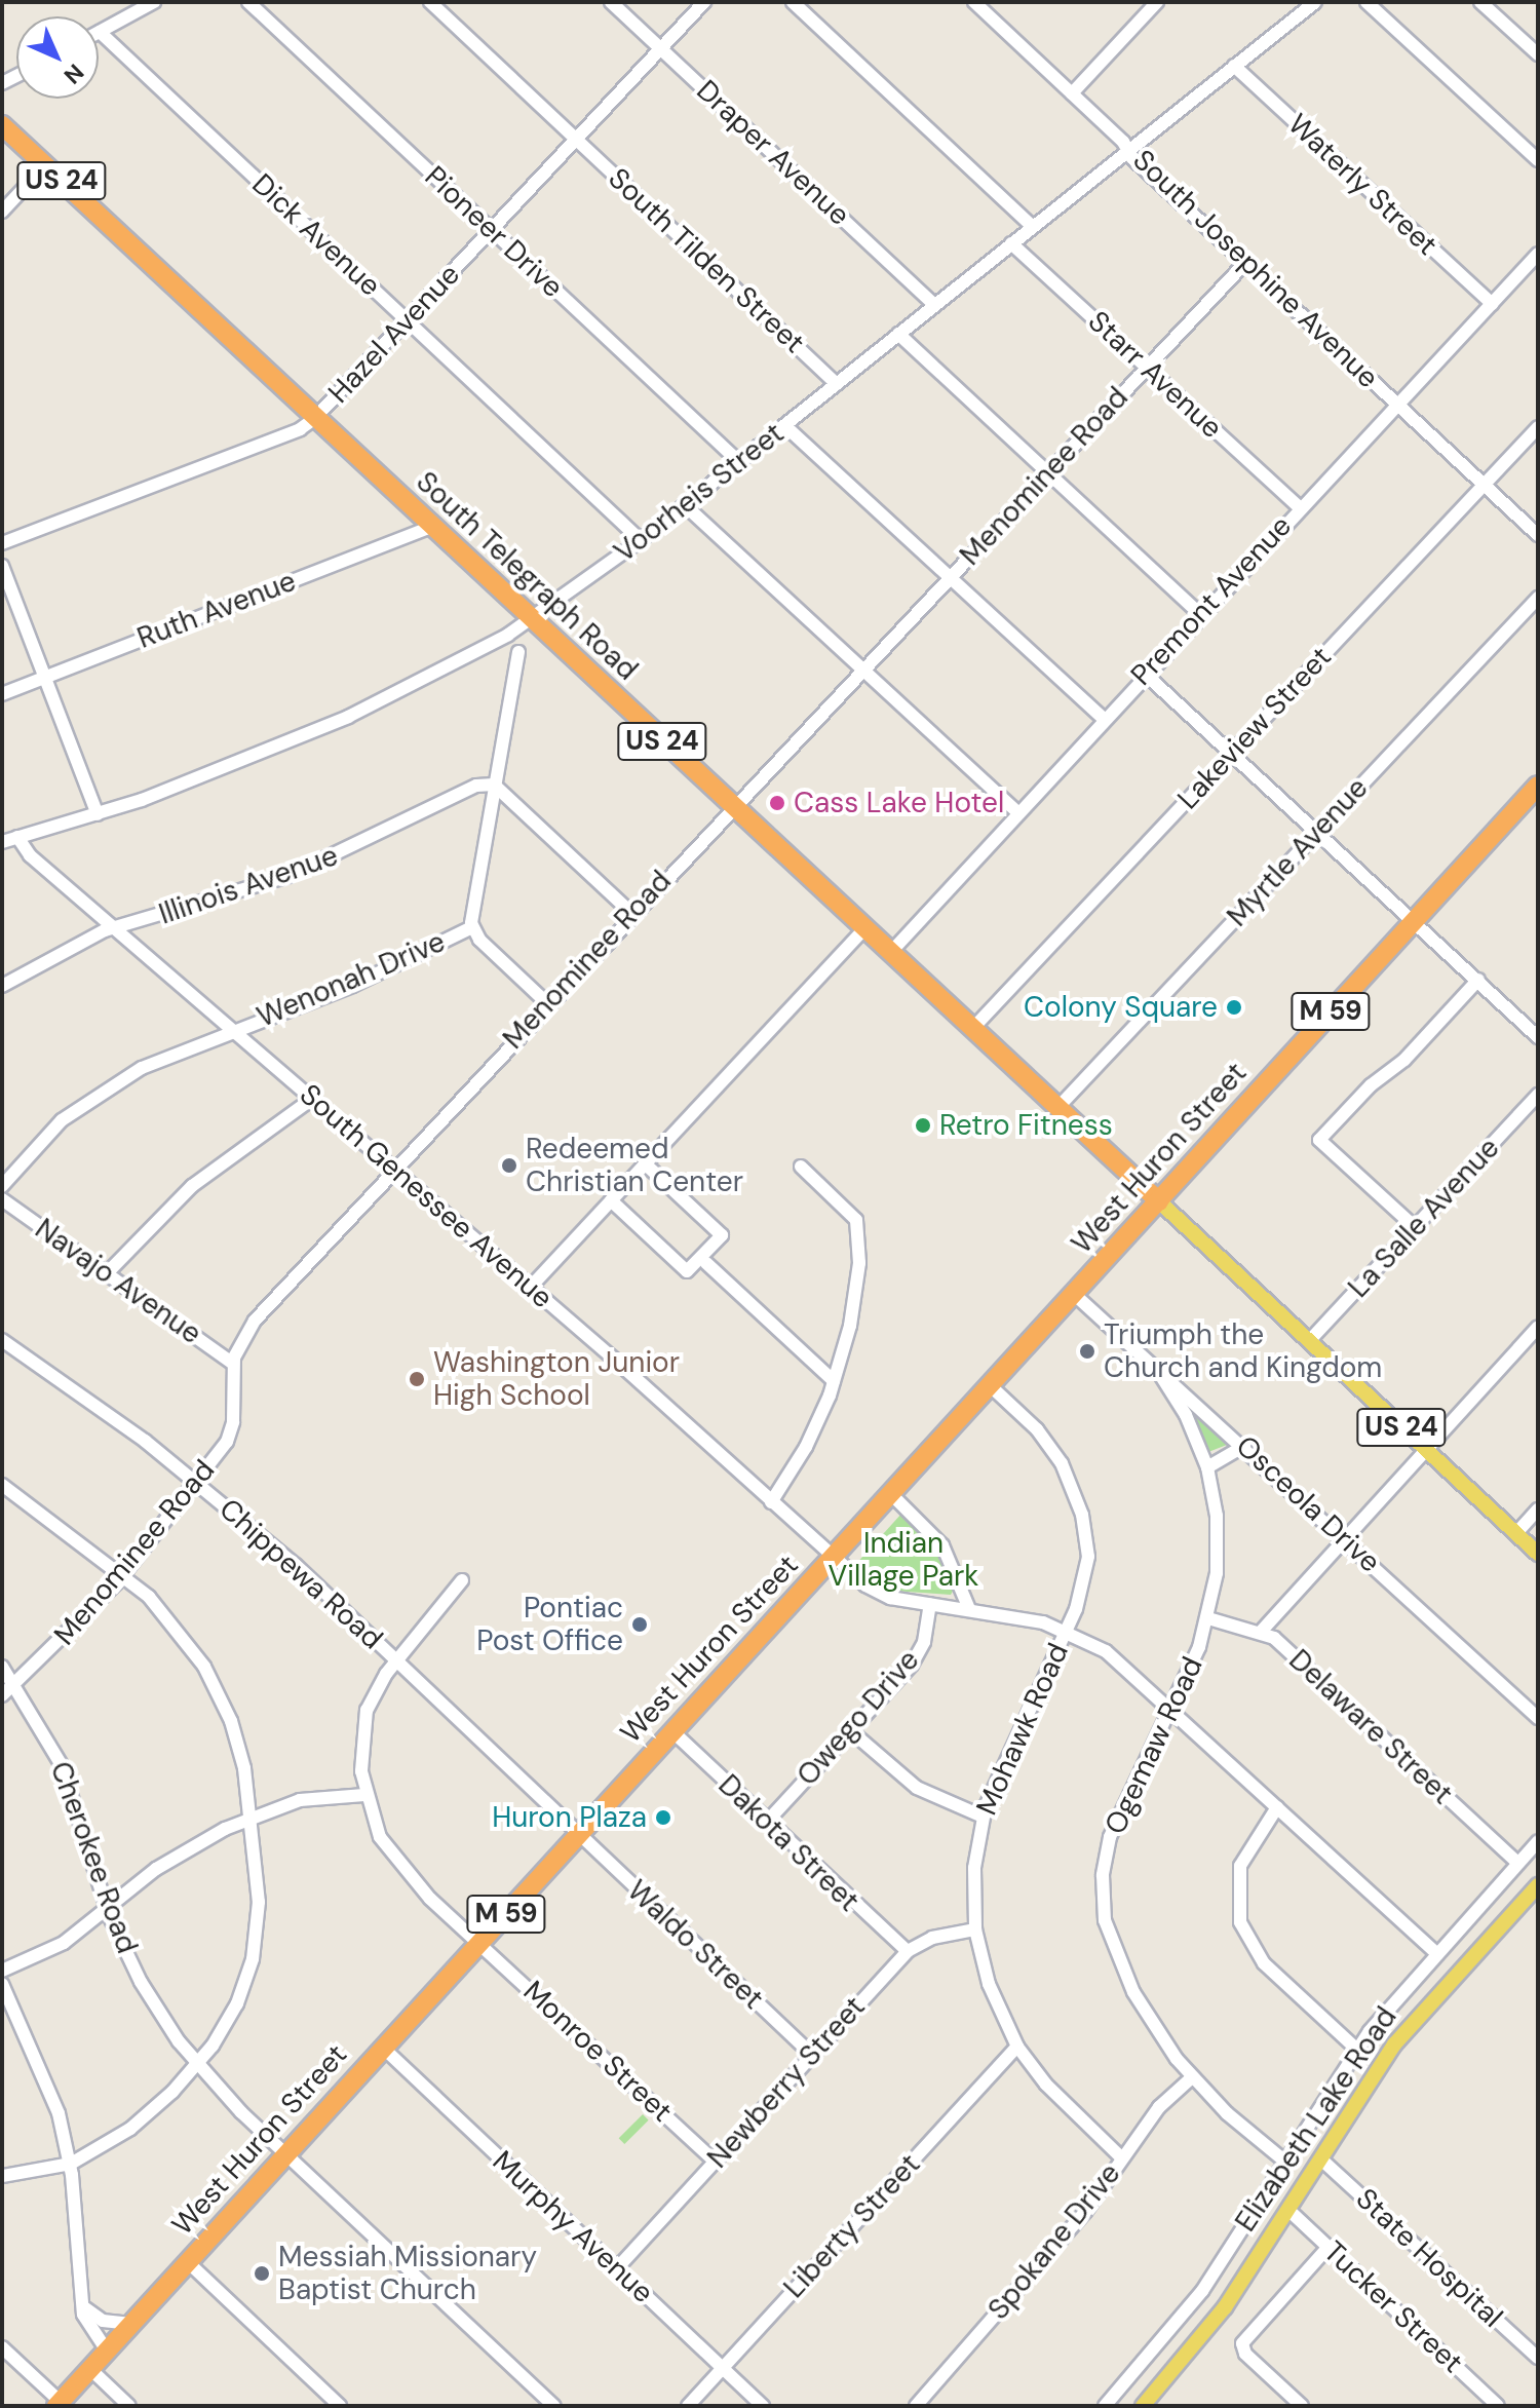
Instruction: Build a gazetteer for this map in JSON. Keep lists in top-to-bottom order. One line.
{"streets":{"highway":["US 24","South Telegraph Road","M 59","West Huron Street"],"main road":["Elizabeth Lake Road"],"street":["Draper Avenue","Waterly Street","Pioneer Drive","Dick Avenue","South Tilden Street","South Josephine Avenue","Hazel Avenue","Starr Avenue","Menominee Road","Voorheis Street","Premont Avenue","Ruth Avenue","Lakeview Street","Myrtle Avenue","Illinois Avenue","Wenonah Drive","South Genessee Avenue","La Salle Avenue","Navajo Avenue","Osceola Drive","Chippewa Road","Owego Drive","Delaware Street","Mohawk Road","Ogemaw Road","Dakota Street","Cherokee Road","Waldo Street","Monroe Street","Newberry Street","Liberty Street","Murphy Avenue","Spokane Drive","State Hospital","Tucker Street"]},"crossings":[["Draper Avenue","Hazel Avenue"],["Draper Avenue","Voorheis Street"],["US 24","South Telegraph Road"],["US 24","West Huron Street"],["US 24","La Salle Avenue"],["Waterly Street","Voorheis Street"],["Waterly Street","Premont Avenue"],["Pioneer Drive","Hazel Avenue"],["Pioneer Drive","Voorheis Street"],["Dick Avenue","Hazel Avenue"],["Dick Avenue","Voorheis Street"],["South Tilden Street","Hazel Avenue"],["South Tilden Street","Voorheis Street"],["South Josephine Avenue","Menominee Road"],["South Josephine Avenue","Voorheis Street"],["South Josephine Avenue","Premont Avenue"],["South Josephine Avenue","Lakeview Street"],["Hazel Avenue","South Telegraph Road"],["Starr Avenue","Menominee Road"],["Starr Avenue","Voorheis Street"],["Starr Avenue","Premont Avenue"],["Menominee Road","South Telegraph Road"],["Menominee Road","South Genessee Avenue"],["Menominee Road","Navajo Avenue"],["Menominee Road","Chippewa Road"],["Menominee Road","Cherokee Road"],["Voorheis Street","South Telegraph Road"],["Voorheis Street","South Genessee Avenue"],["South Telegraph Road","Premont Avenue"],["South Telegraph Road","Ruth Avenue"],["South Telegraph Road","Lakeview Street"],["South Telegraph Road","Myrtle Avenue"],["South Telegraph Road","West Huron Street"],["Illinois Avenue","Wenonah Drive"],["Illinois Avenue","South Genessee Avenue"],["Wenonah Drive","South Genessee Avenue"],["West Huron Street","South Genessee Avenue"],["West Huron Street","Osceola Drive"],["West Huron Street","Chippewa Road"],["West Huron Street","Mohawk Road"],["West Huron Street","Dakota Street"],["West Huron Street","Cherokee Road"],["West Huron Street","Waldo Street"],["West Huron Street","Monroe Street"],["West Huron Street","Murphy Avenue"],["South Genessee Avenue","Owego Drive"],["South Genessee Avenue","Mohawk Road"],["South Genessee Avenue","Ogemaw Road"],["South Genessee Avenue","Elizabeth Lake Road"],["Osceola Drive","Ogemaw Road"],["Chippewa Road","Waldo Street"],["Owego Drive","Dakota Street"],["Delaware Street","Ogemaw Road"],["Delaware Street","Elizabeth Lake Road"],["Mohawk Road","Newberry Street"],["Mohawk Road","Liberty Street"],["Mohawk Road","Spokane Drive"],["Ogemaw Road","Elizabeth Lake Road"],["Ogemaw Road","Spokane Drive"],["Dakota Street","Newberry Street"],["Waldo Street","Newberry Street"],["Monroe Street","Newberry Street"],["Newberry Street","Murphy Avenue"],["Elizabeth Lake Road","State Hospital"],["Elizabeth Lake Road","Tucker Street"],["Liberty Street","Murphy Avenue"]],"parks":["Indian Village Park"],"places":["Cass Lake Hotel","Colony Square","Retro Fitness","Redeemed Christian Center","Triumph the Church and Kingdom","Washington Junior High School","Pontiac Post Office","Huron Plaza","Messiah Missionary Baptist Church"],"north":"bottom right"}
